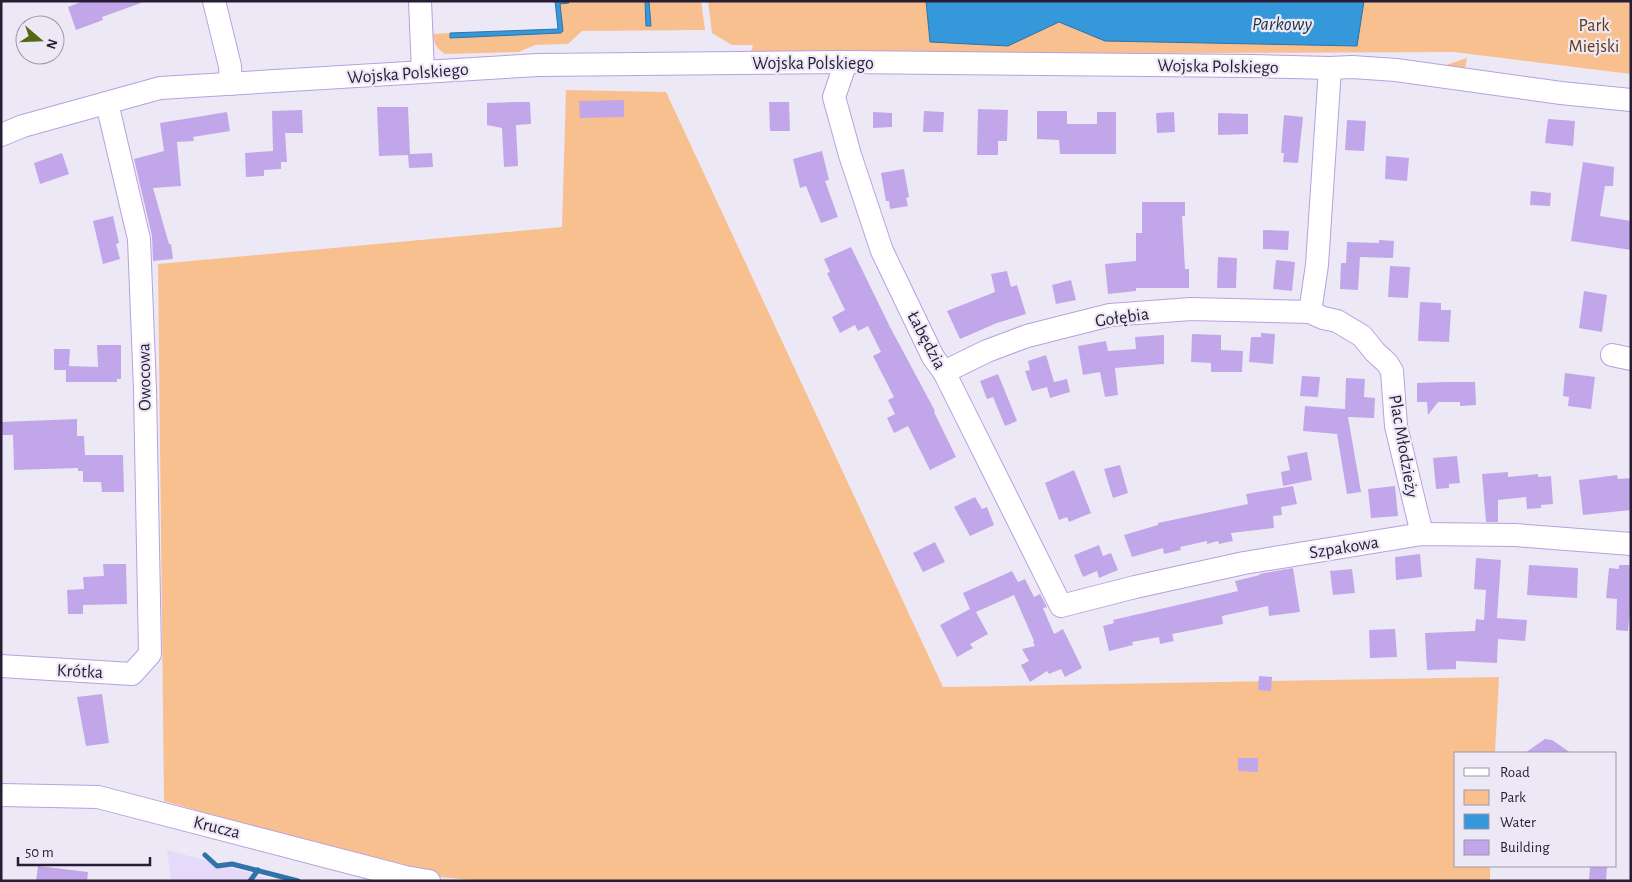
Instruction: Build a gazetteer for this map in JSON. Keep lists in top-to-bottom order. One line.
{"streets":{"street":["Wojska Polskiego","Gołębia","Łabędzia","Owocowa","Plac Młodzieży","Szpakowa","Krótka","Krucza"]},"crossings":[["Wojska Polskiego","Łabędzia"],["Wojska Polskiego","Owocowa"],["Gołębia","Łabędzia"],["Gołębia","Plac Młodzieży"],["Łabędzia","Szpakowa"],["Owocowa","Krótka"],["Plac Młodzieży","Szpakowa"]],"water":["Parkowy"],"parks":["Park Miejski"],"legend":["Road","Park","Water","Building"],"scale_bar":"50 m","north":"right"}
